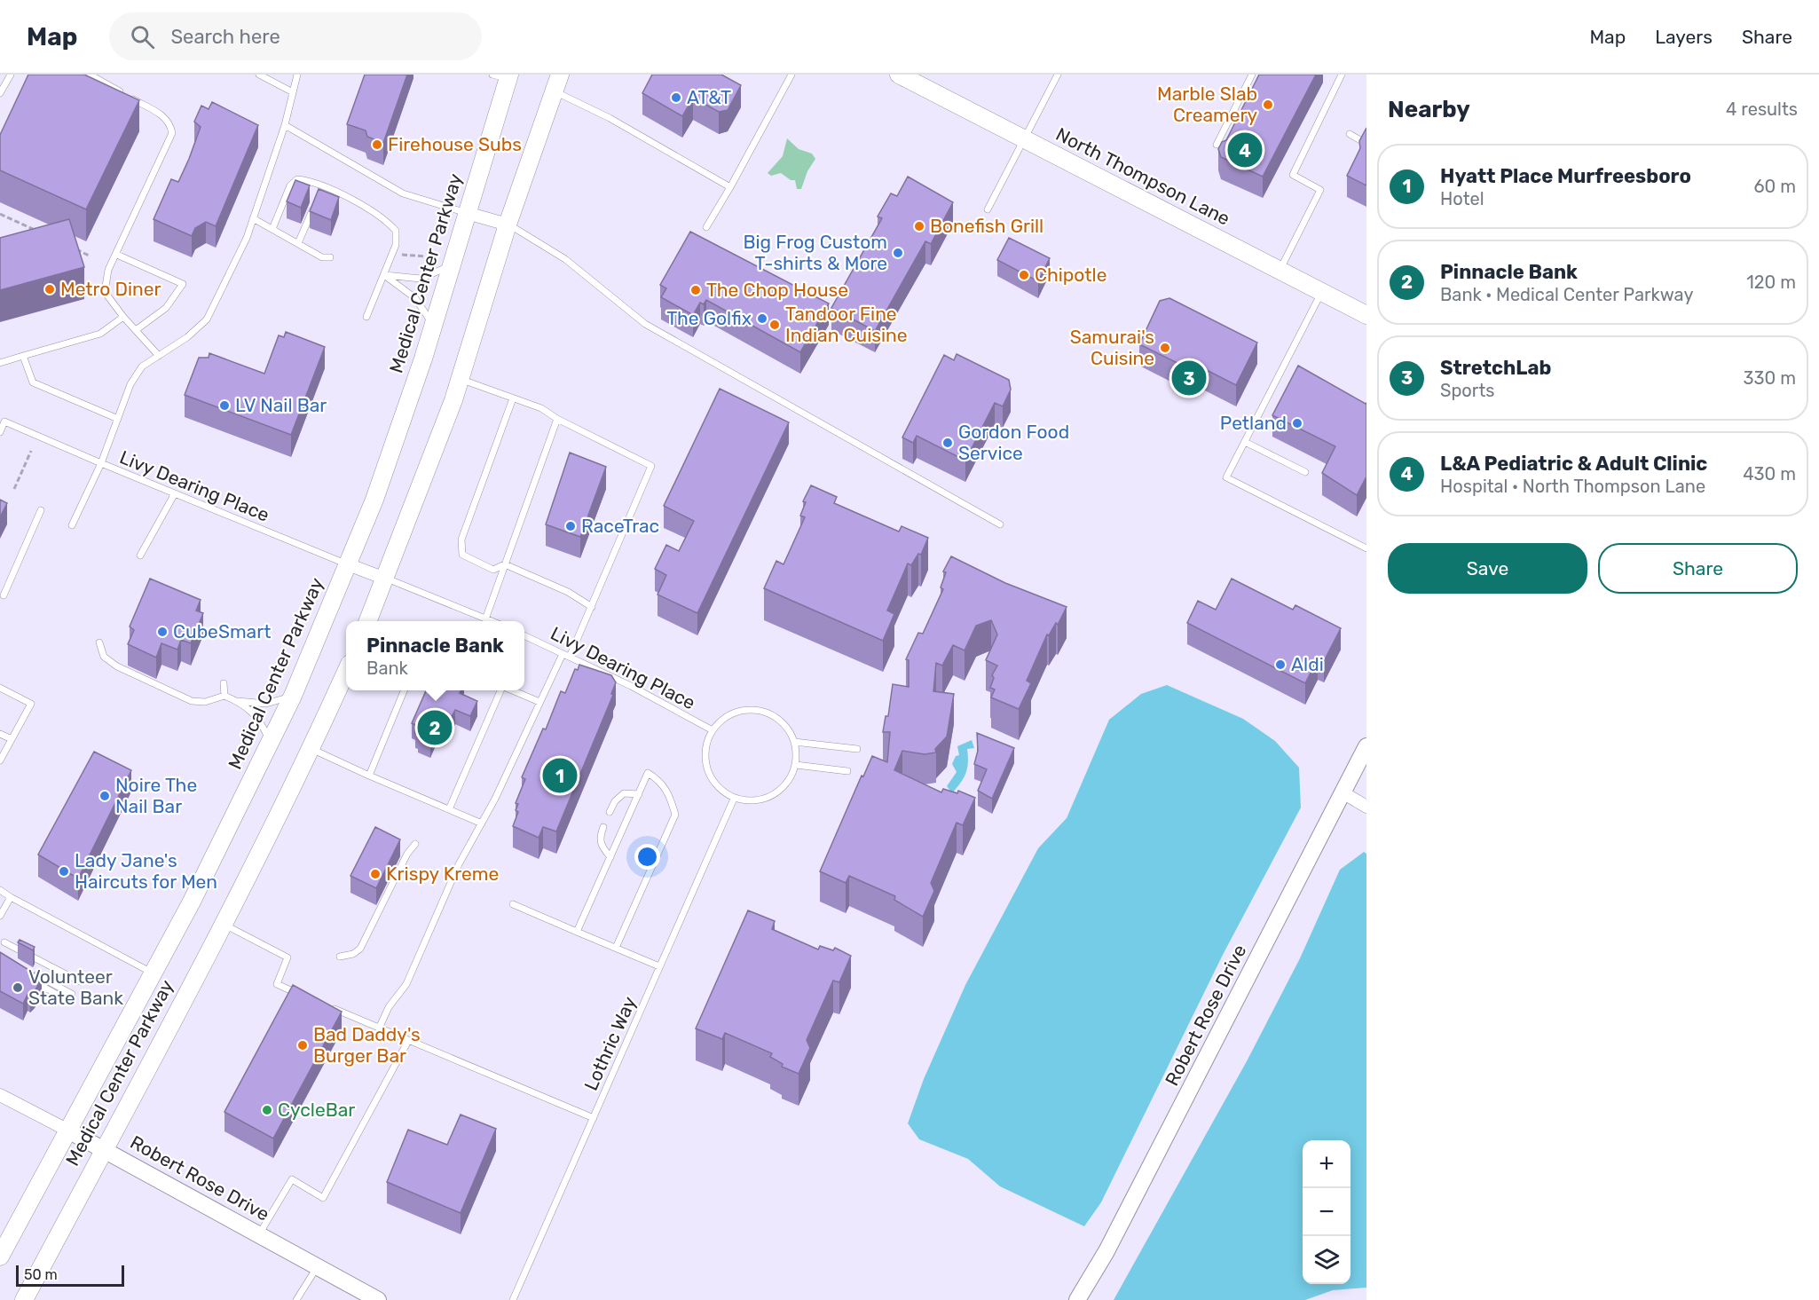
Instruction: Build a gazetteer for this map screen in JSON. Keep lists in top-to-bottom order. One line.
{"streets":{"main road":["North Thompson Lane","Medical Center Parkway"],"street":["Robert Rose Drive"],"lane":["Livy Dearing Place","Lothric Way"]},"crossings":[["Medical Center Parkway","Livy Dearing Place"],["Medical Center Parkway","Robert Rose Drive"],["Livy Dearing Place","Lothric Way"]],"places":["AT&T","Marble Slab Creamery","Firehouse Subs","Bonefish Grill","Big Frog Custom T-shirts & More","Chipotle","Metro Diner","The Chop House","The Golfix","Tandoor Fine Indian Cuisine","Samurai's Cuisine","LV Nail Bar","Petland","Gordon Food Service","RaceTrac","CubeSmart","Aldi","Noire The Nail Bar","Lady Jane's Haircuts for Men","Krispy Kreme","Volunteer State Bank","Bad Daddy's Burger Bar","CycleBar"],"scale_bar":"50 m","page":{"header":"Map","search":"Search here","nav":["Map","Layers","Share"],"heading":["Nearby","4 results"],"pins":["4","3","2","1"],"list":[{"mark":"1","name":"Hyatt Place Murfreesboro","note":"Hotel","value":"60 m"},{"mark":"2","name":"Pinnacle Bank","note":"Bank · Medical Center Parkway","value":"120 m"},{"mark":"3","name":"StretchLab","note":"Sports","value":"330 m"},{"mark":"4","name":"L&A Pediatric & Adult Clinic","note":"Hospital · North Thompson Lane","value":"430 m"}],"buttons":["Save","Share"],"popup":["Pinnacle Bank","Bank"],"map_buttons":["+","−"],"scale":"50 m"}}
